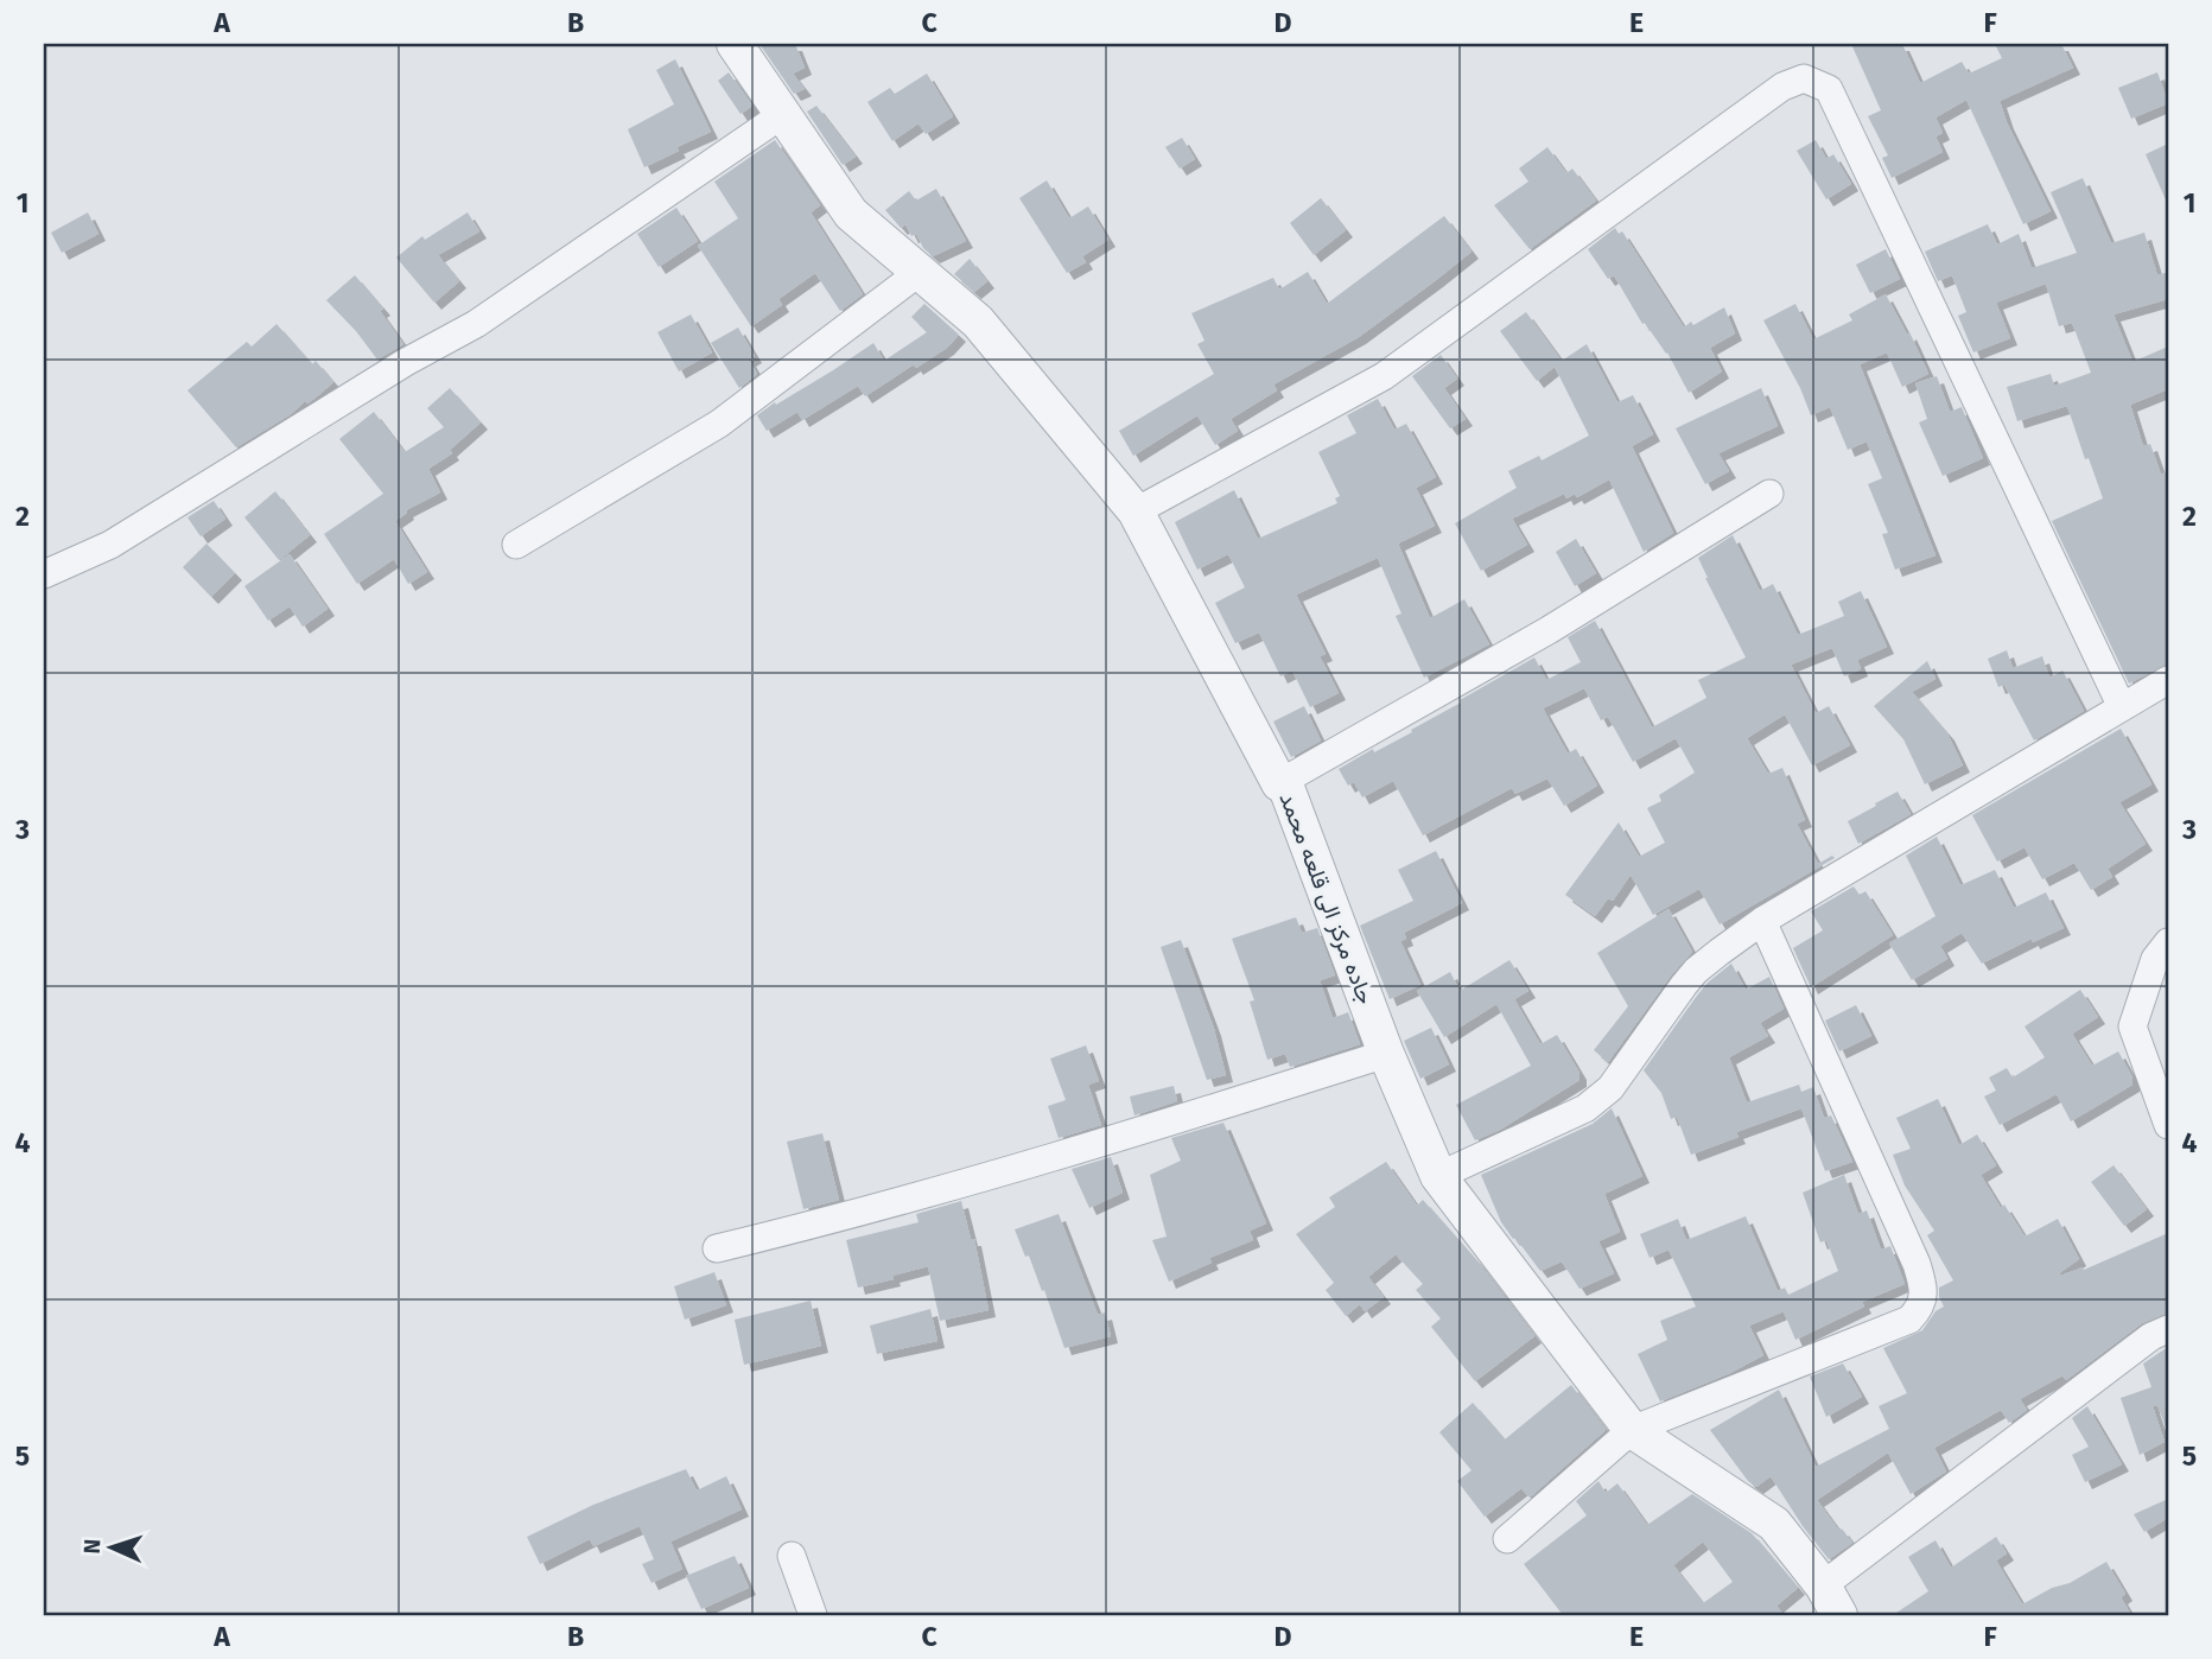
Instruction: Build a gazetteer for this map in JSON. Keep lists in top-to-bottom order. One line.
{"streets":{"street":["جاده مرکز الی قلعه محمد"]},"north":"left","grid":{"columns":["A","B","C","D","E","F"],"rows":["1","2","3","4","5"]}}
